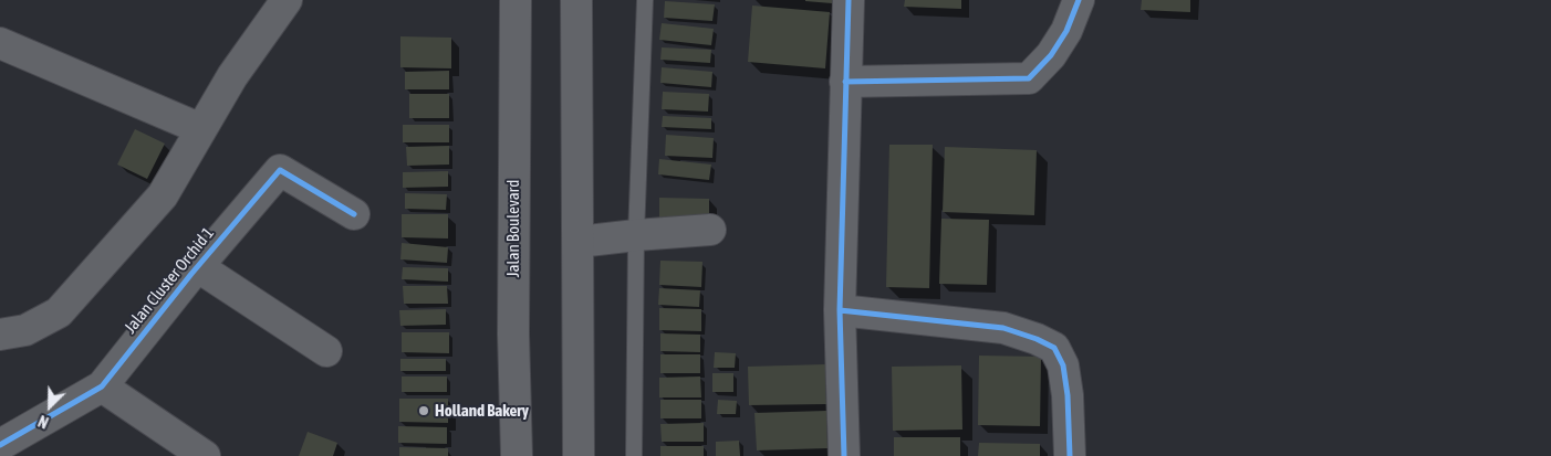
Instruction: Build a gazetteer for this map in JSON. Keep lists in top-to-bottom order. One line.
{"streets":{"street":["Jalan Boulevard","Jalan Cluster Orchid 1"]},"places":["Holland Bakery"],"north":"bottom left"}
